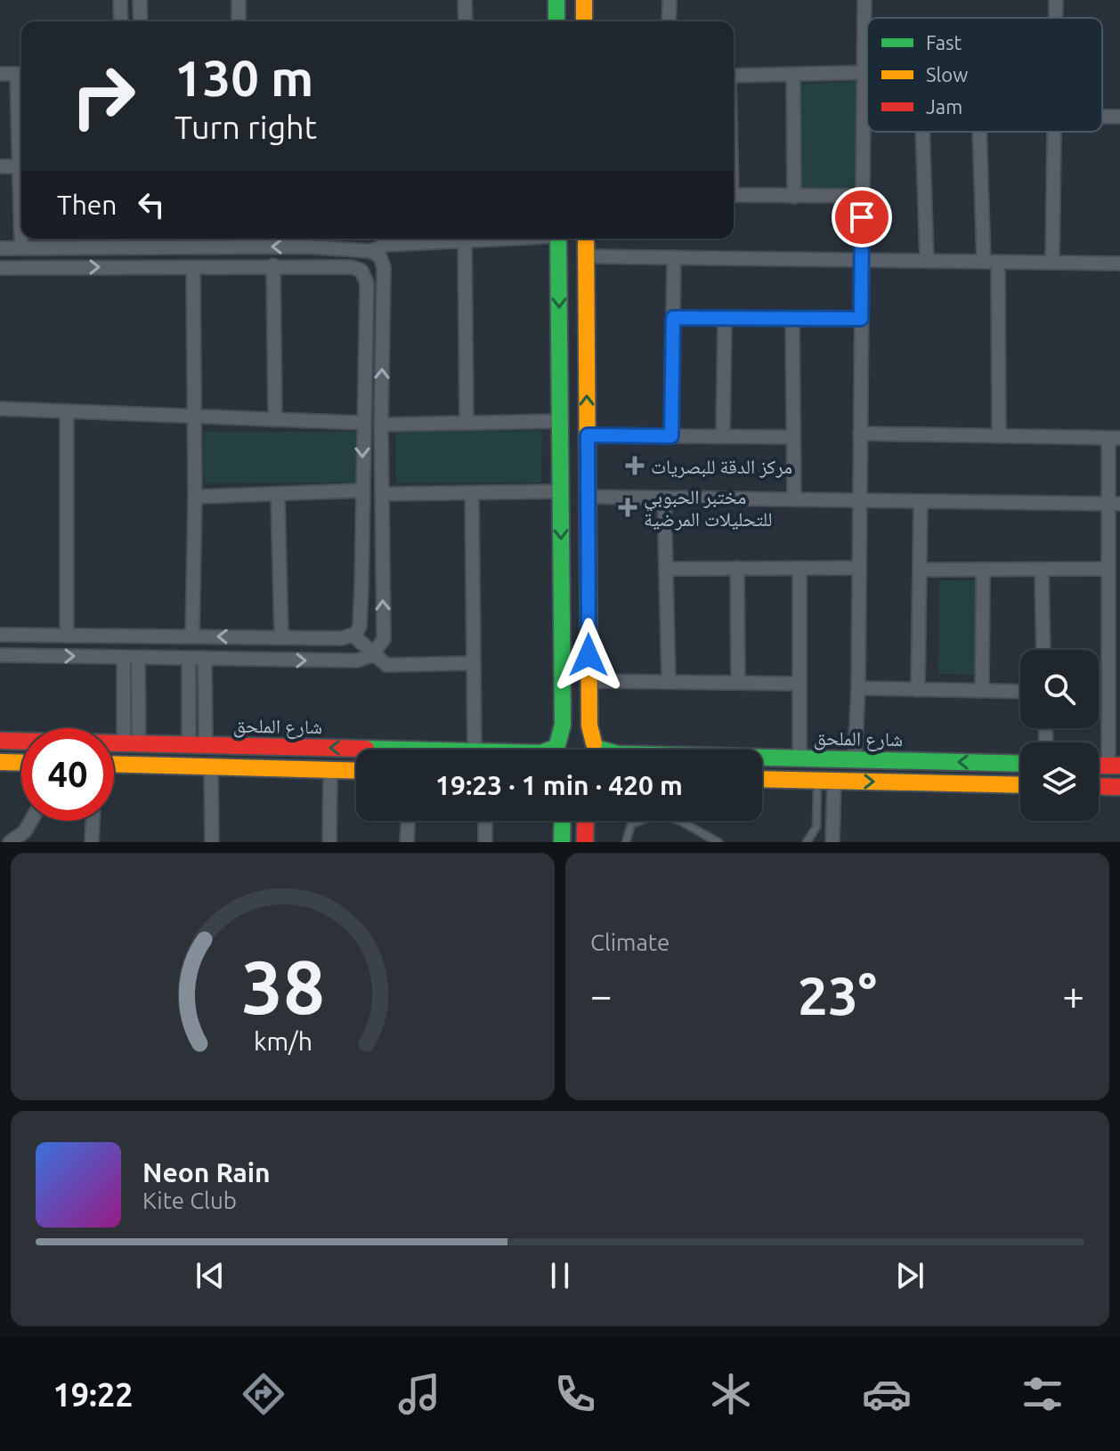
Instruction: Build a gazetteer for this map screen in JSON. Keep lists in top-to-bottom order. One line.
{"streets":{"street":["شارع الملحق"]},"places":{"health":["مركز الدقة للبصريات","مختبر الحبوبي للتحليلات المرضية"]},"legend":["Fast","Slow","Jam"],"page":{"turn":["130 m","Turn right"],"then":"Then","limit":"40","trip":"19:23 · 1 min · 420 m","tile":"Climate","heat":["−","23°","+"],"song":["Neon Rain","Kite Club"],"tabs":"19:22","gauge":["38","km/h"]}}
